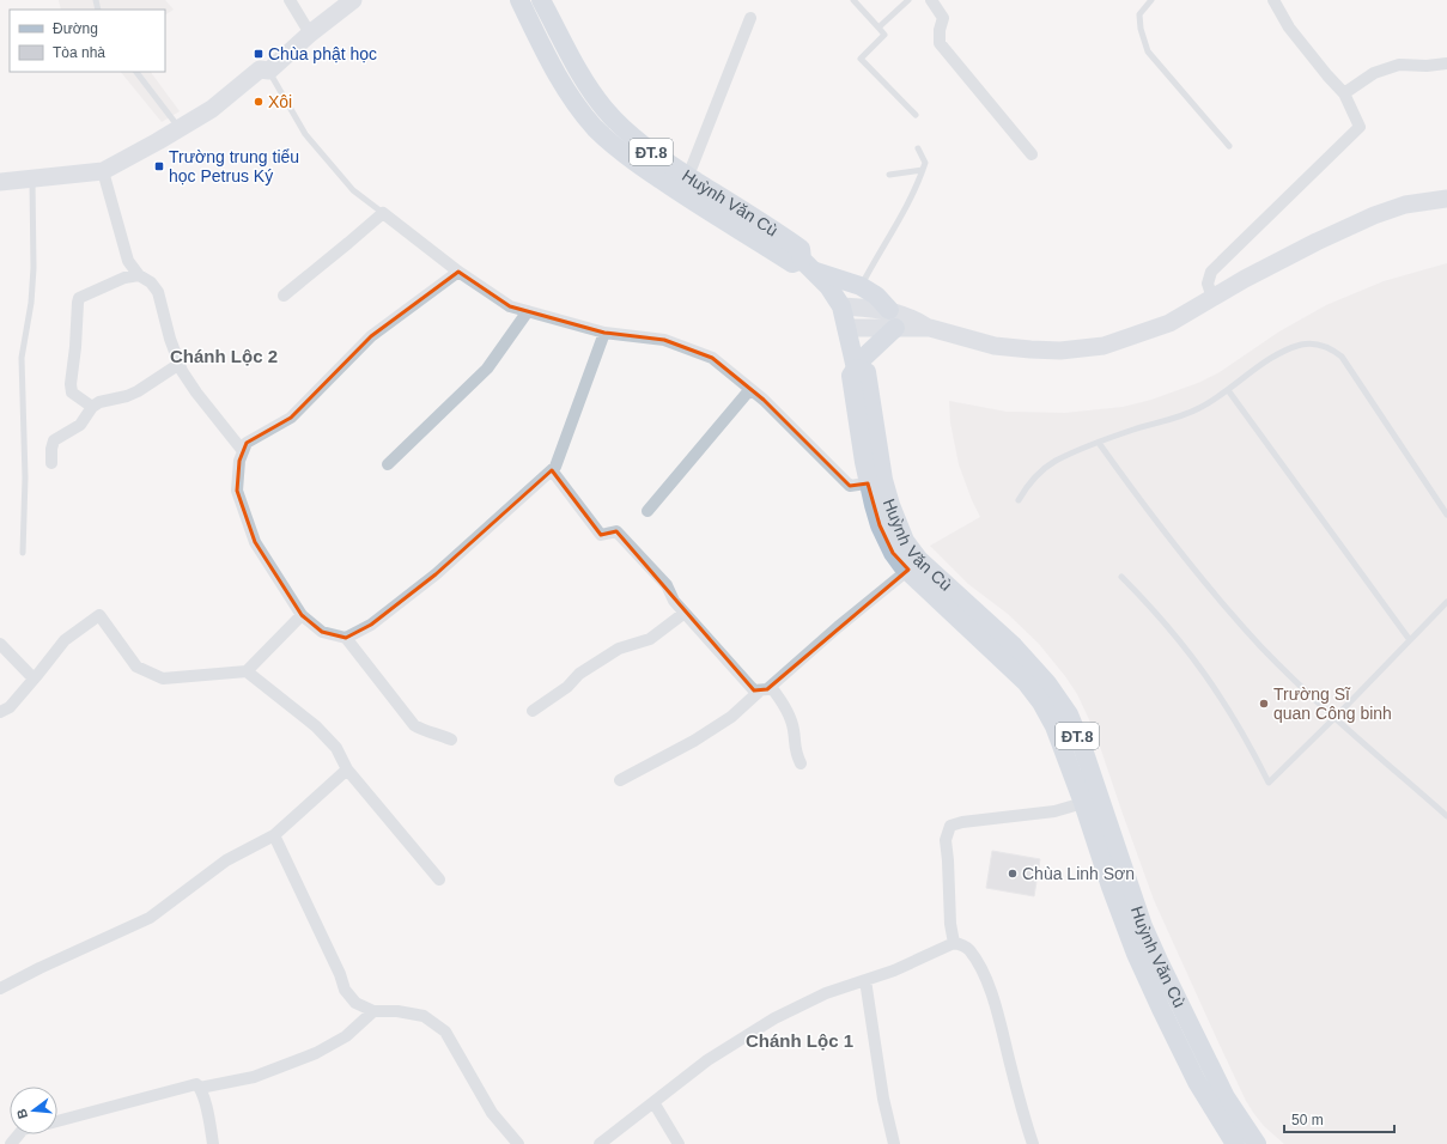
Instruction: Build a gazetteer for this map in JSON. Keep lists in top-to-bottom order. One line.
{"streets":{"main road":["ĐT.8","Huỳnh Văn Cù"]},"districts":["Chánh Lộc 2","Chánh Lộc 1"],"places":{"transit":["Chùa phật học","Trường trung tiểu học Petrus Ký"],"other":["Xôi","Trường Sĩ quan Công binh","Chùa Linh Sơn"]},"legend":["Đường","Tòa nhà"],"scale_bar":"50 m","north":"left"}
